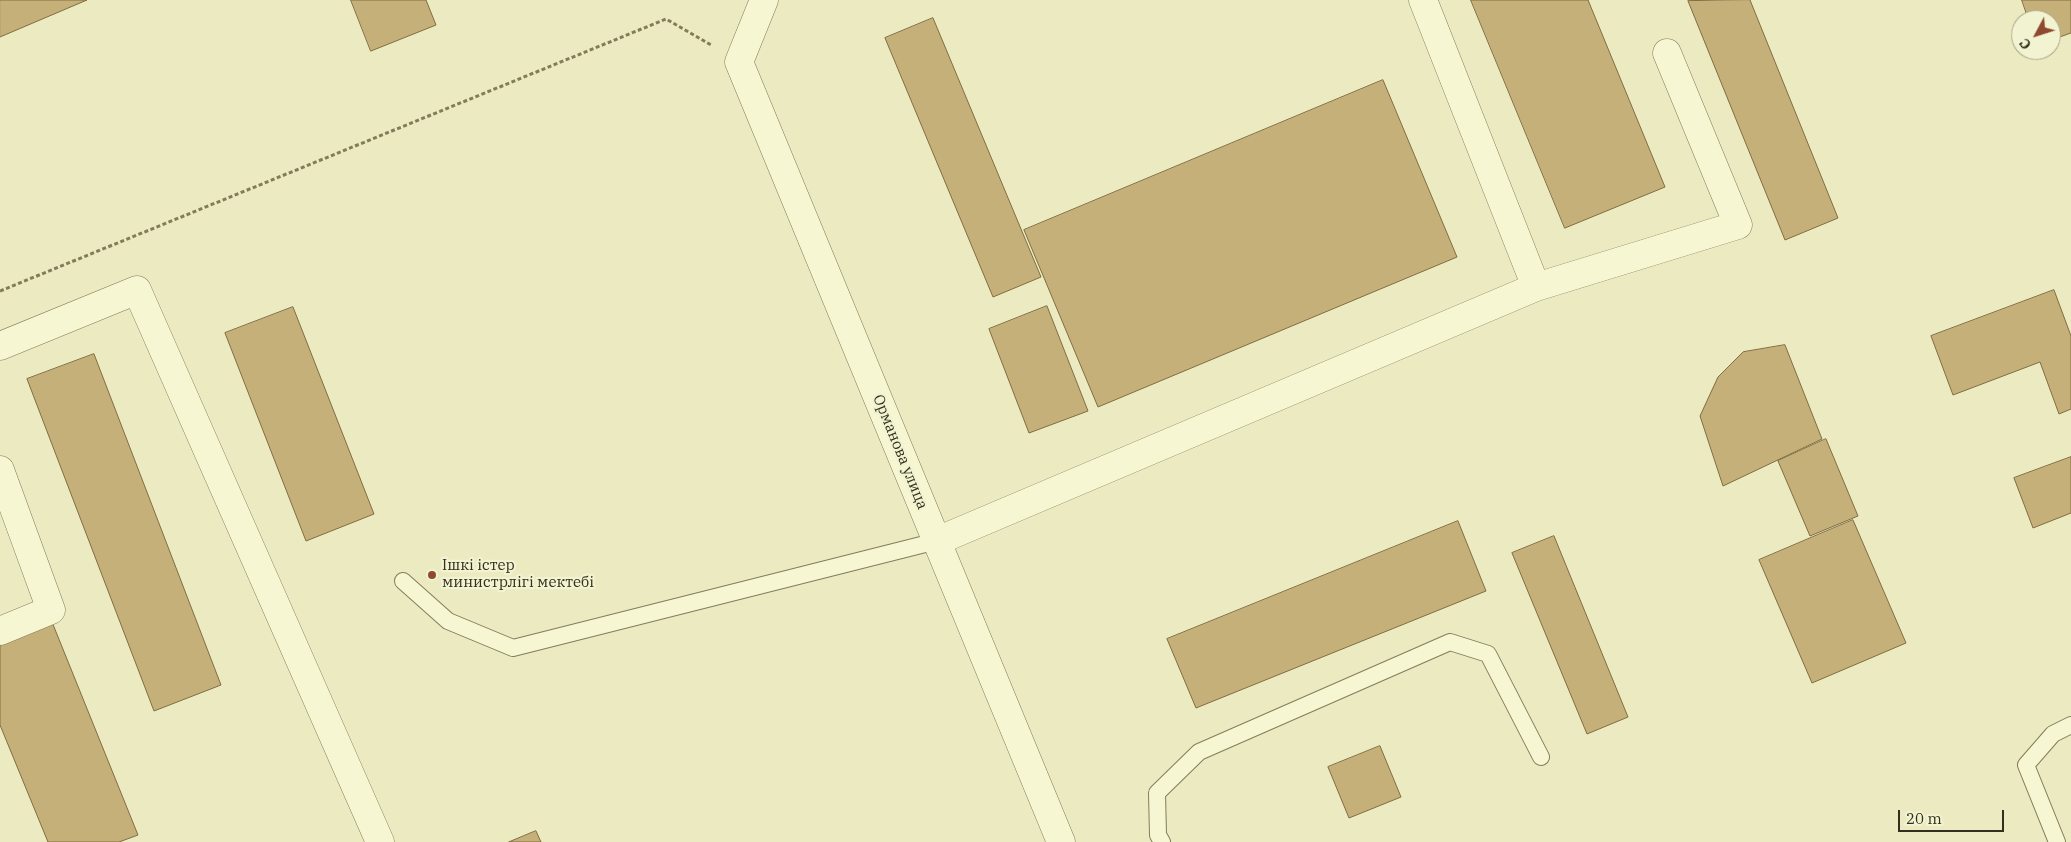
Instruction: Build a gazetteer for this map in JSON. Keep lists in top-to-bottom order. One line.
{"streets":{"street":["Орманова улица"]},"places":["Ішкі істер министрлігі мектебі"],"scale_bar":"20 m","north":"bottom left"}
